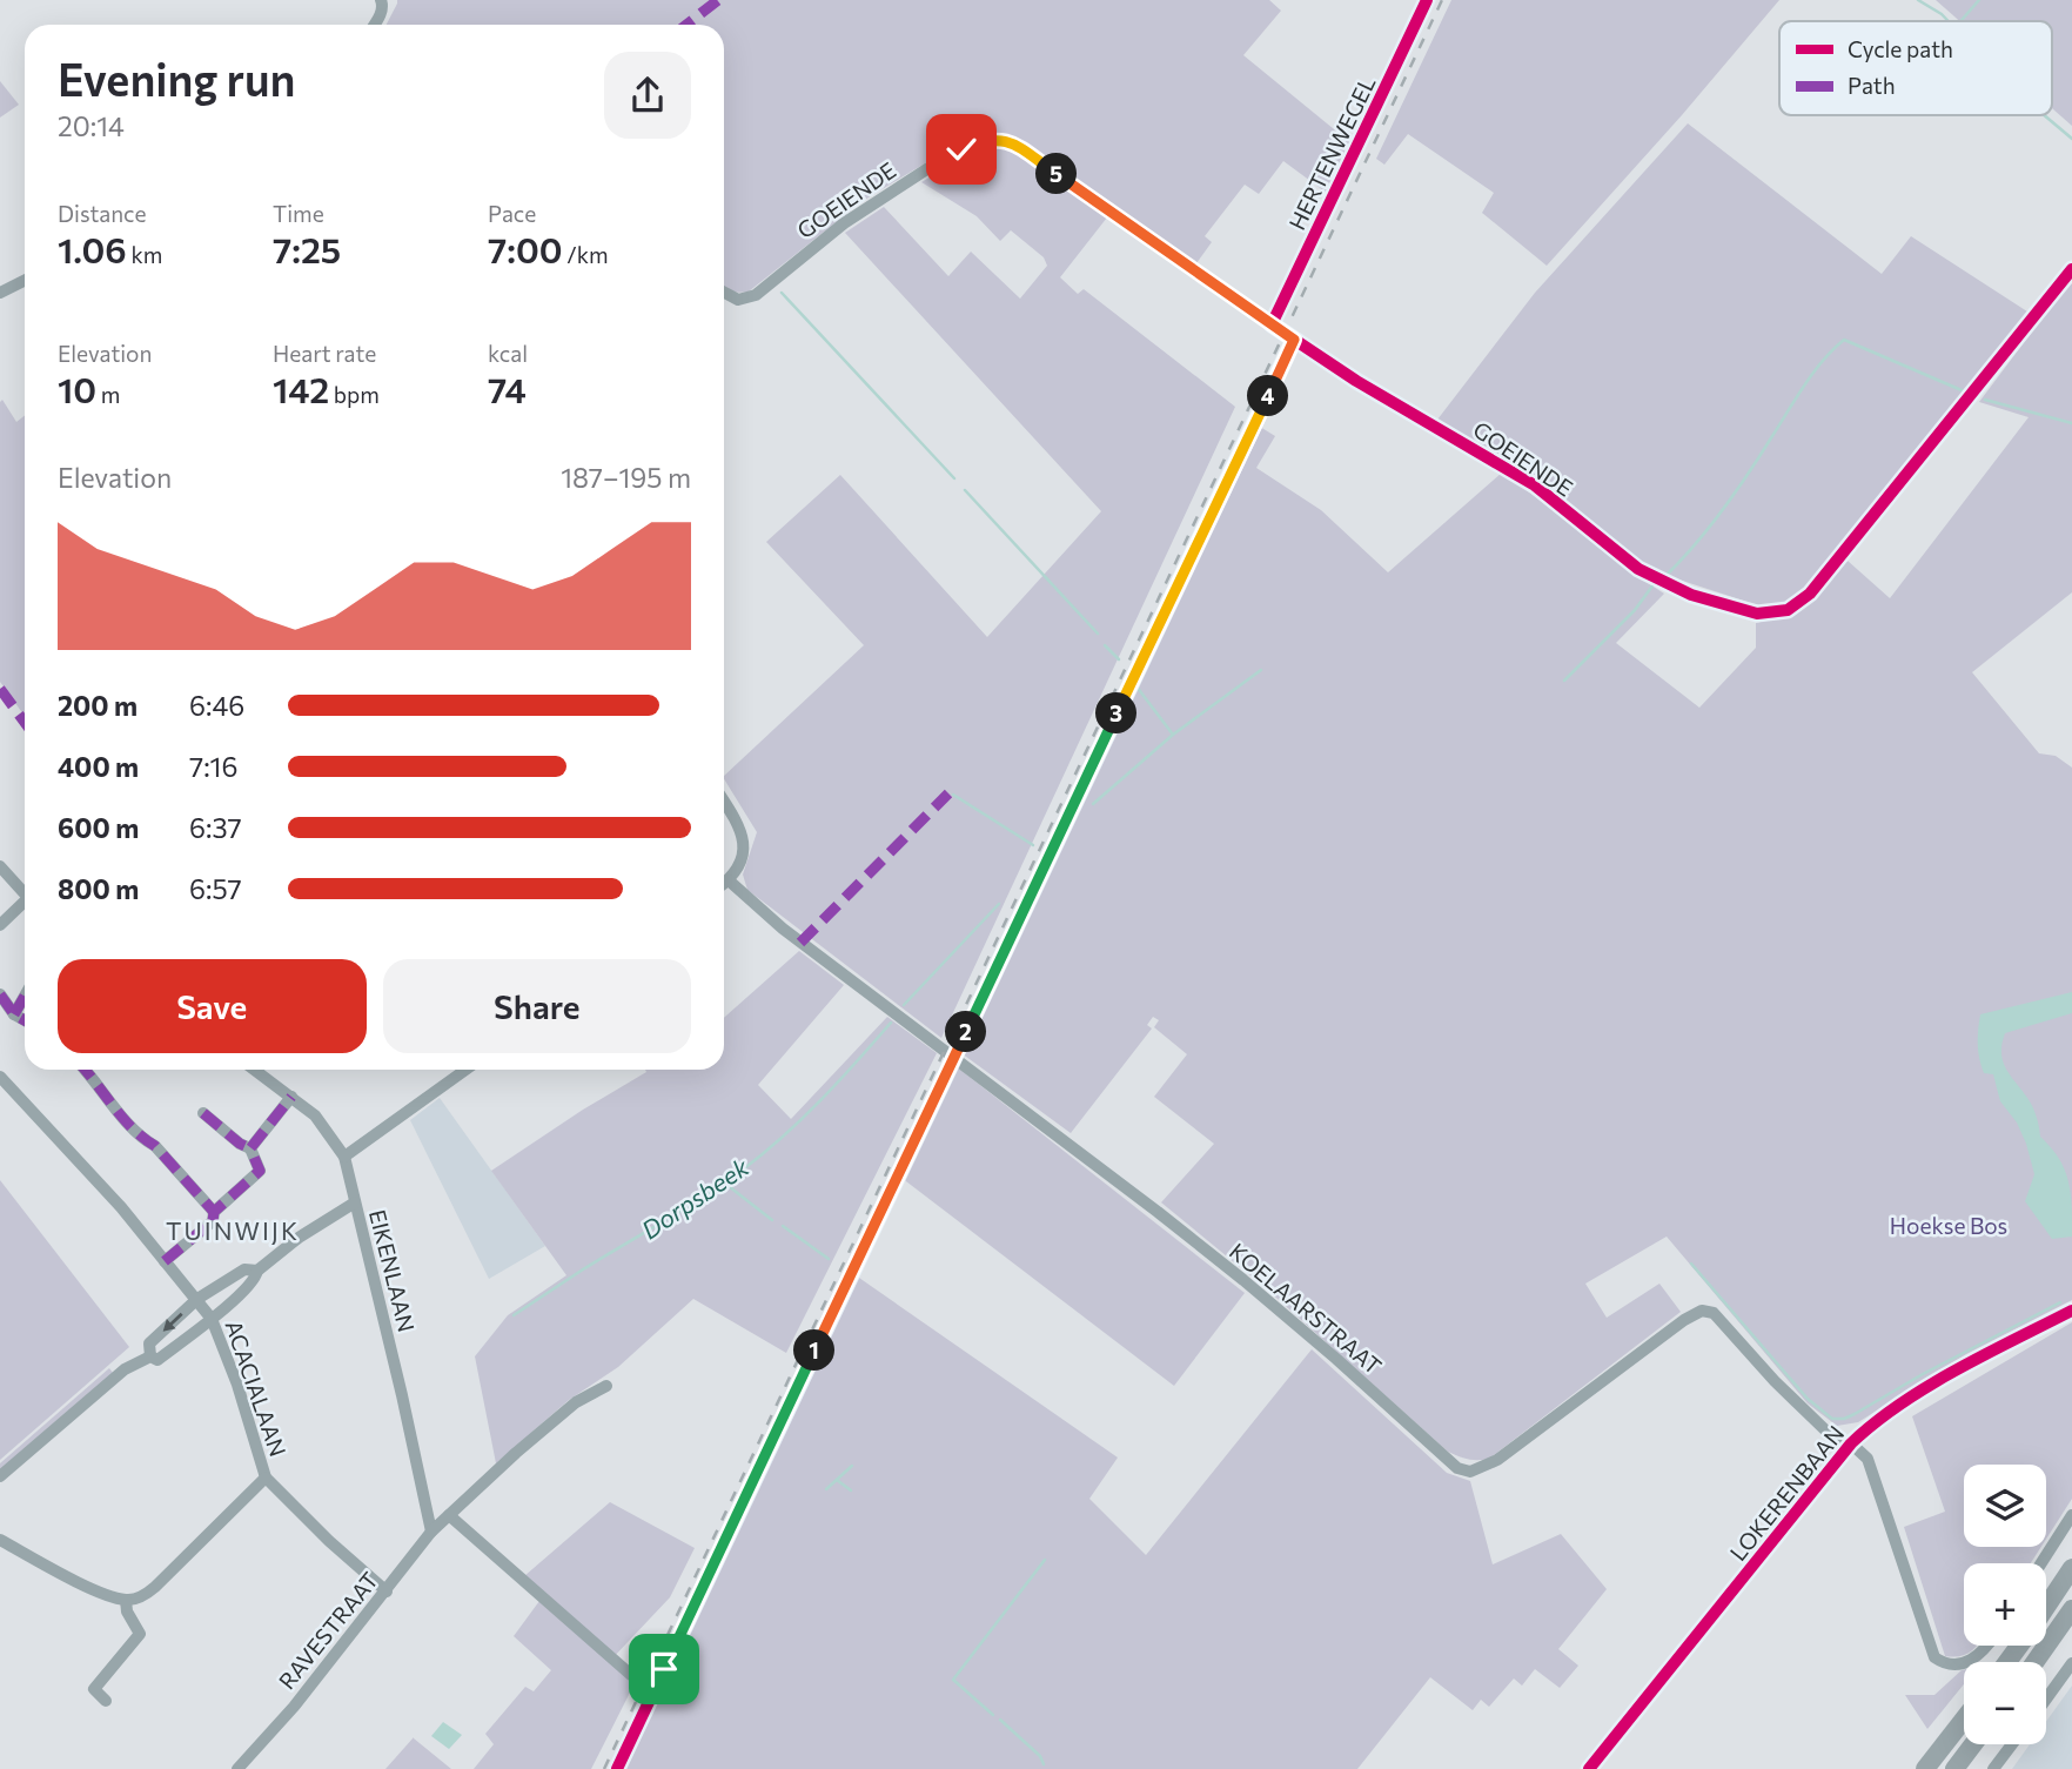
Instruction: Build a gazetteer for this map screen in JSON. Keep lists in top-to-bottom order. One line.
{"streets":{"street":["GOEIENDE","EIKENLAAN","KOELAARSTRAAT","ACACIALAAN","LOKERENBAAN","RAVESTRAAT"],"cycle path":["HERTENWEGEL"]},"crossings":[["EIKENLAAN","RAVESTRAAT"],["KOELAARSTRAAT","LOKERENBAAN"],["ACACIALAAN","RAVESTRAAT"]],"districts":["TUINWIJK"],"water":["Dorpsbeek"],"parks":["Hoekse Bos"],"legend":["Cycle path","Path"],"page":{"heading":["Evening run","20:14"],"pins":["5","4","3","2","1"],"stats":[["Distance","1.06 km"],["Time","7:25"],["Pace","7:00 /km"],["Elevation","10 m"],["Heart rate","142 bpm"],["kcal","74"]],"chart":["Elevation","187–195 m"],"list":[{"name":"200 m","note":"6:46"},{"name":"400 m","note":"7:16"},{"name":"600 m","note":"6:37"},{"name":"800 m","note":"6:57"}],"buttons":["Save","Share"],"map_buttons":["+","−"]}}
